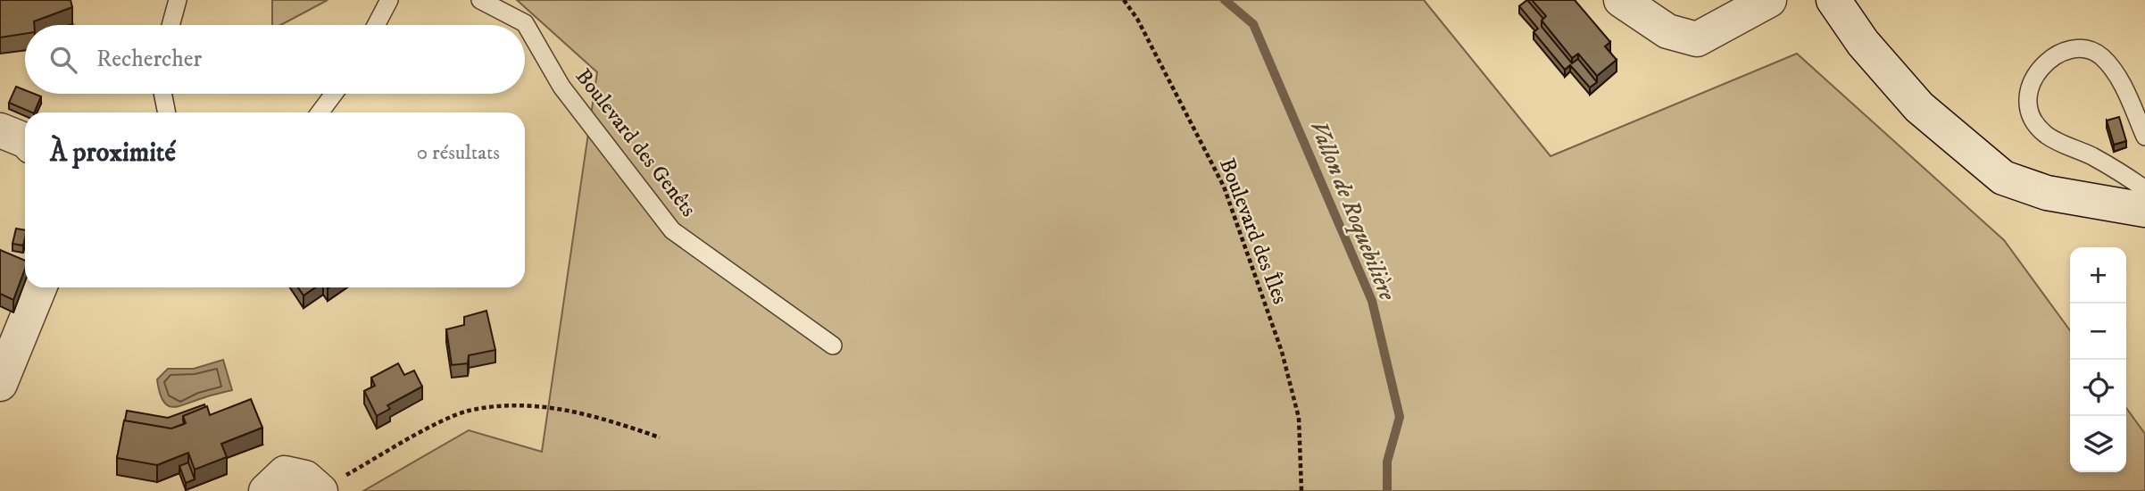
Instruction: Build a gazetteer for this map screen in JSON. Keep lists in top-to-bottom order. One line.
{"streets":{"lane":["Boulevard des Genêts"],"path":["Boulevard des Îles"]},"water":["Vallon de Roquebilière"],"page":{"search":"Rechercher","heading":["À proximité","0 résultats"],"map_buttons":["+","−"]}}
